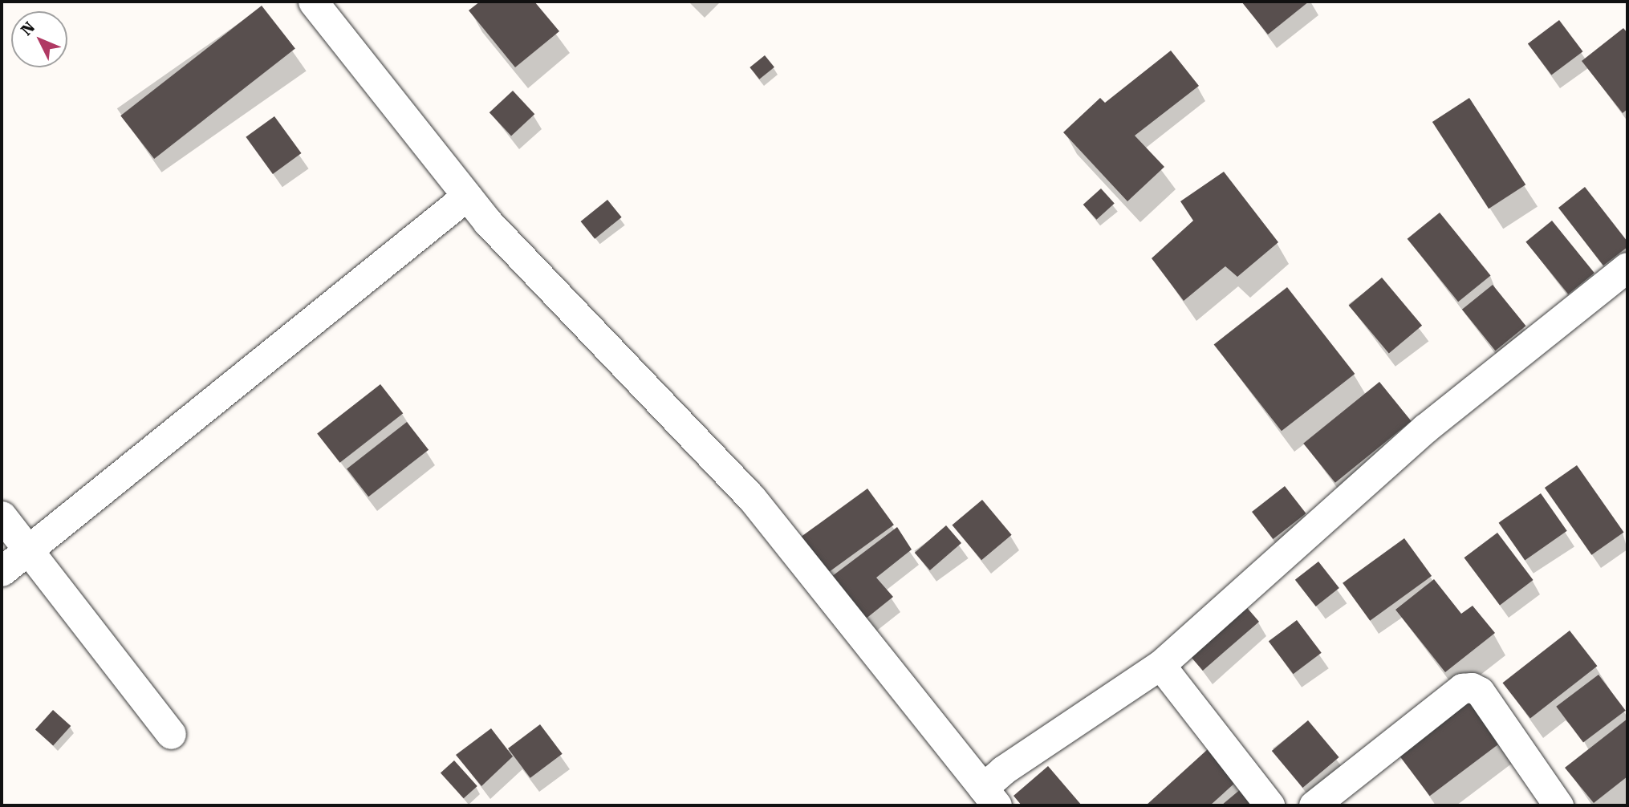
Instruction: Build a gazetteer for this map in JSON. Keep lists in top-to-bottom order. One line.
{"north":"top left"}
